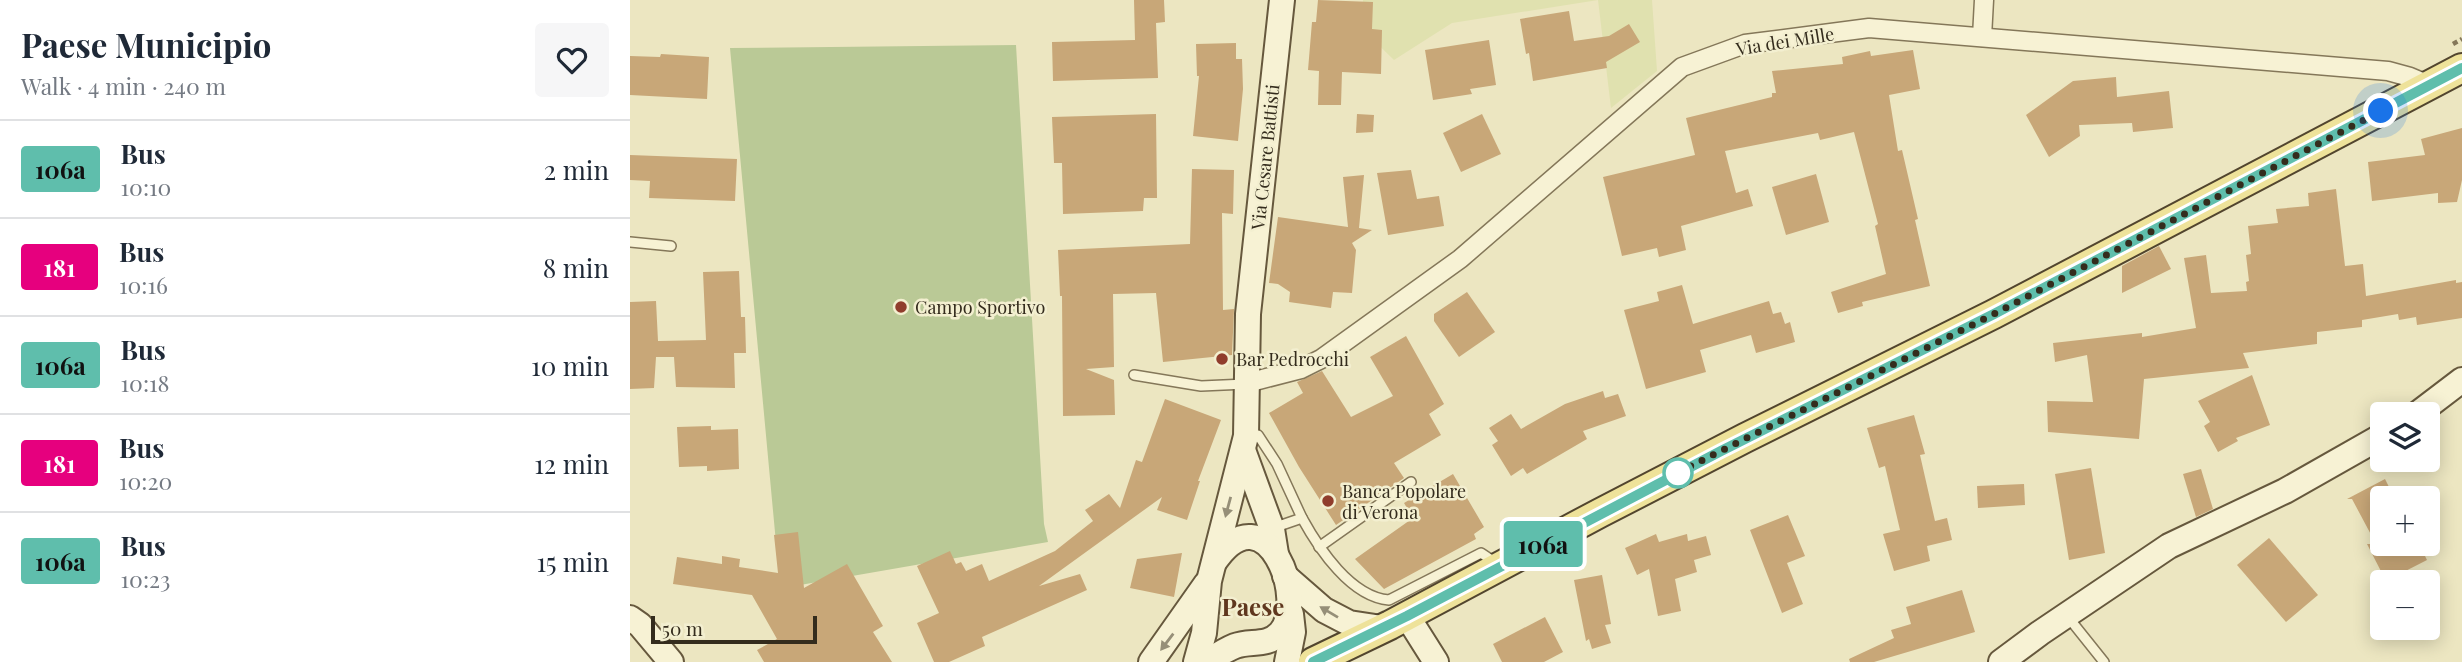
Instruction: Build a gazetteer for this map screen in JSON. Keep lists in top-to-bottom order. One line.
{"streets":{"street":["Via dei Mille","Via Cesare Battisti"]},"crossings":[["Via dei Mille","Via Cesare Battisti"]],"districts":["Paese"],"places":["Campo Sportivo","Bar Pedrocchi","Banca Popolare di Verona"],"lines":["bus line 106a"],"scale_bar":"50 m","page":{"heading":["Paese Municipio","Walk · 4 min · 240 m"],"on_map":"106a","list":[{"mark":"106a","name":"Bus","note":"10:10","value":"2 min"},{"mark":"181","name":"Bus","note":"10:16","value":"8 min"},{"mark":"106a","name":"Bus","note":"10:18","value":"10 min"},{"mark":"181","name":"Bus","note":"10:20","value":"12 min"},{"mark":"106a","name":"Bus","note":"10:23","value":"15 min"}],"map_buttons":["+","−"],"scale":"50 m"}}
